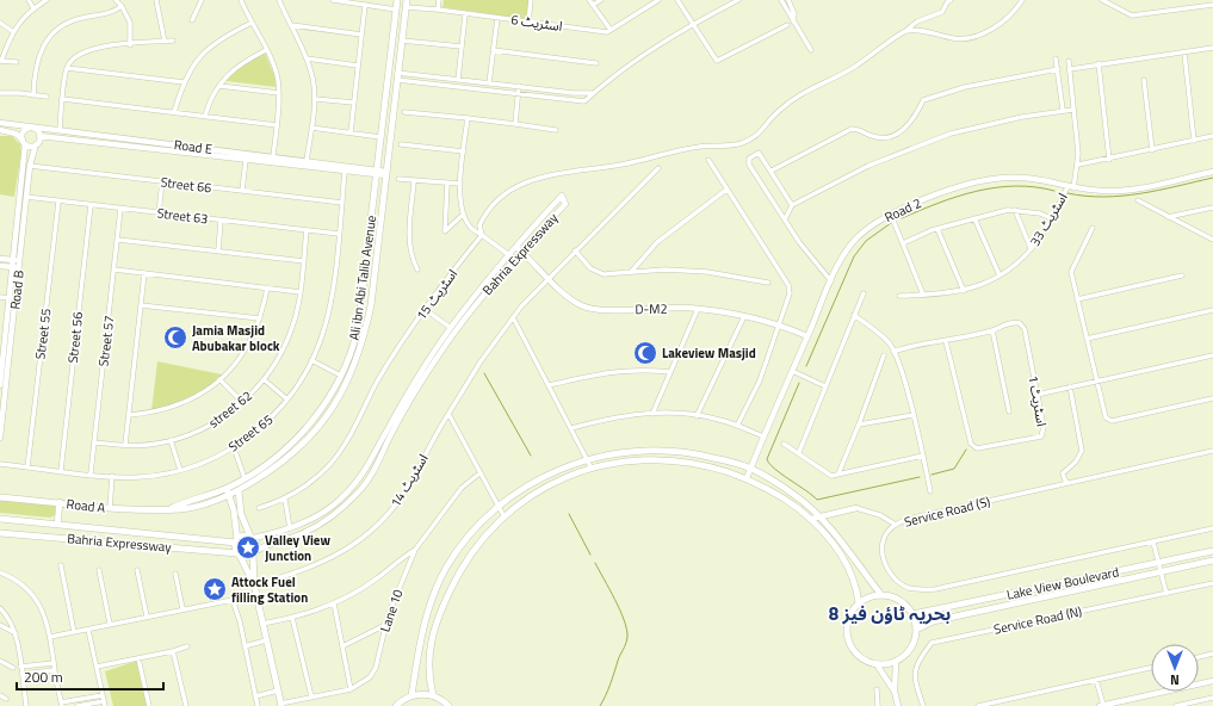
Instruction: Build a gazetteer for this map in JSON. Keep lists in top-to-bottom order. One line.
{"streets":{"main road":["Bahria Expressway","Ali ibn Abi Talib Avenue","Road A","Lake View Boulevard"],"street":["اسٹریٹ 6","Road E","Street 66","Road 2","Street 63","اسٹریٹ 33","Road B","اسٹریٹ 15","D-M2","Street 55","Street 56","Street 57","اسٹریٹ 1","street 62","Street 65","اسٹریٹ 14","Service Road (S)","Lane 10","Service Road (N)"]},"crossings":[["اسٹریٹ 6","Ali ibn Abi Talib Avenue"],["Road E","Ali ibn Abi Talib Avenue"],["Road E","Road B"],["Road E","Street 65"],["Street 66","Road B"],["Street 66","Street 65"],["Road 2","اسٹریٹ 33"],["Road 2","D-M2"],["Street 63","Road B"],["Street 63","Street 55"],["Street 63","Street 56"],["Street 63","Street 57"],["Street 63","street 62"],["Street 63","Street 65"],["Bahria Expressway","D-M2"],["Ali ibn Abi Talib Avenue","Road A"],["D-M2","اسٹریٹ 14"],["Street 55","Street 65"],["Street 56","Street 65"],["Street 57","street 62"],["Street 57","Street 65"]],"districts":["بحریہ ٹاؤن فیز 8"],"places":{"mosque":["Jamia Masjid Abubakar block","Lakeview Masjid"],"place":["Valley View Junction","Attock Fuel filling Station"]},"scale_bar":"200 m","north":"bottom"}
